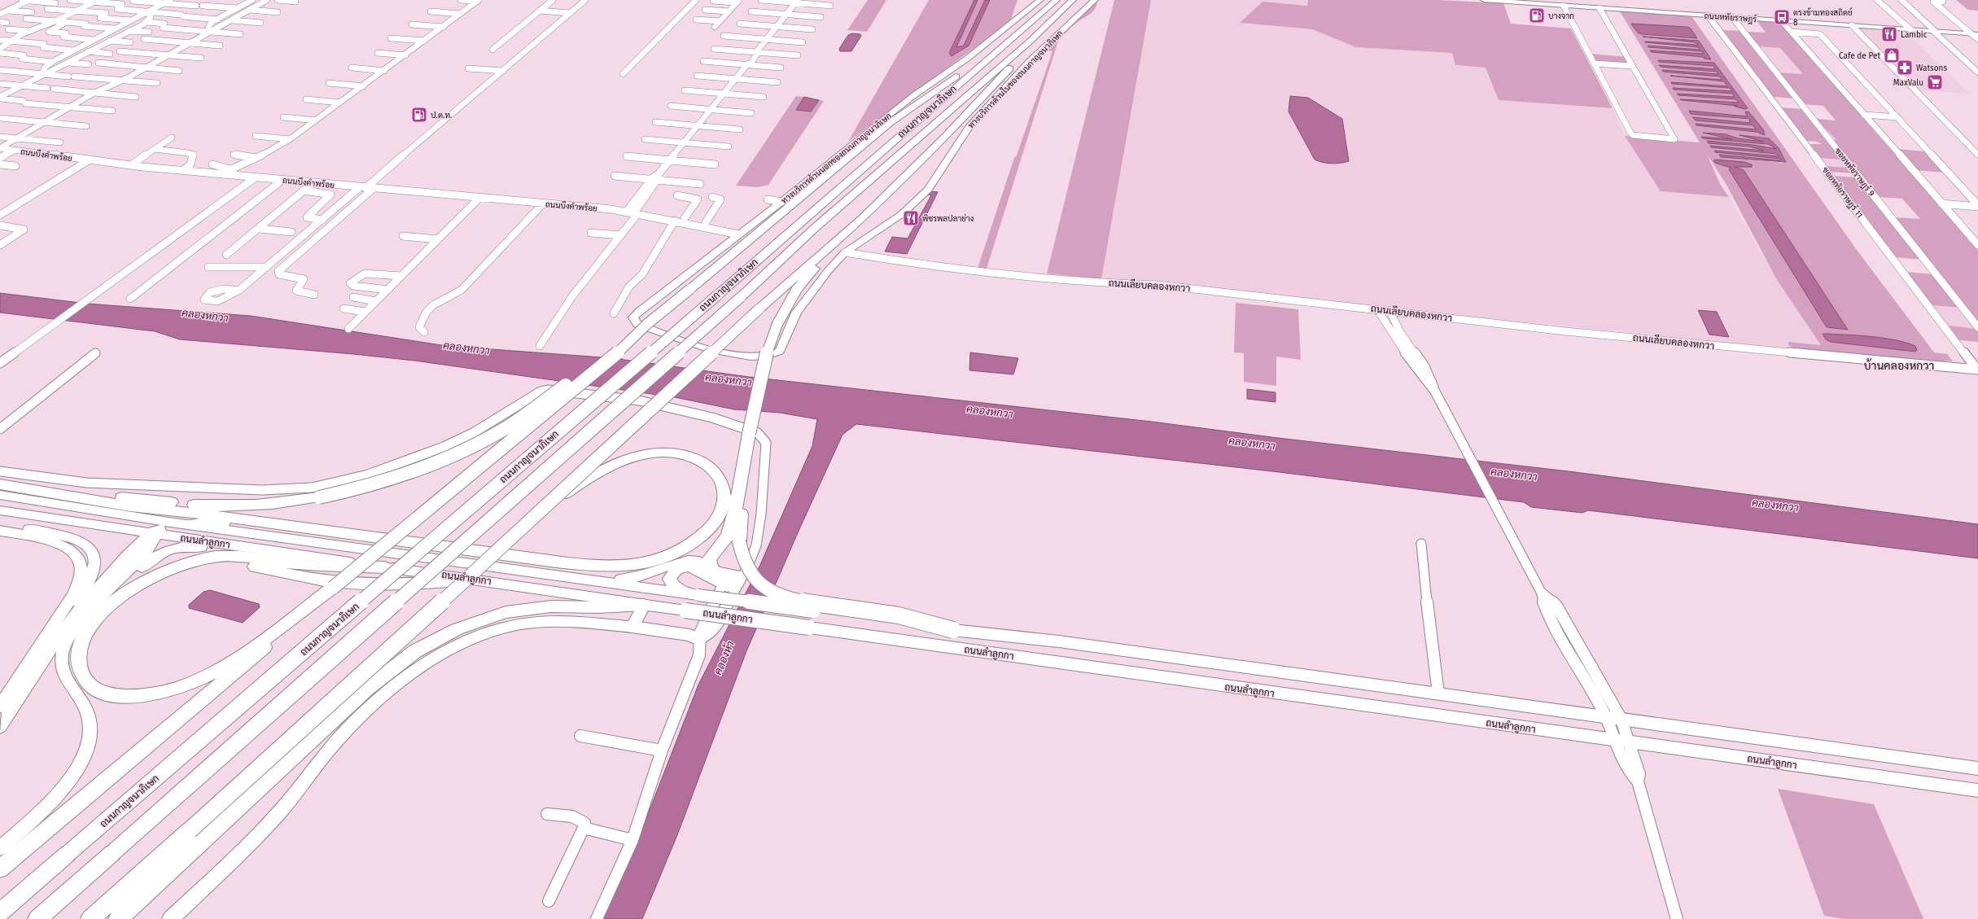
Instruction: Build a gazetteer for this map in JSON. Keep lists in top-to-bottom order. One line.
{"streets":{"highway":["ถนนกาญจนาภิเษก"],"main road":["ถนนหทัยราษฎร์","ทางบริการด้านในของถนนกาญจนาภิเษก","ทางบริการด้านนอกของถนนกาญจนาภิเษก","ถนนลำลูกกา"],"street":["ถนนบึงคำพร้อย","ซอยหทัยราษฎร์ 9","ซอยหทัยราษฎร์ 11","ถนนเลียบคลองหกวา"]},"crossings":[["ถนนหทัยราษฎร์","ซอยหทัยราษฎร์ 9"],["ถนนหทัยราษฎร์","ซอยหทัยราษฎร์ 11"],["ทางบริการด้านในของถนนกาญจนาภิเษก","ทางบริการด้านนอกของถนนกาญจนาภิเษก"],["ทางบริการด้านในของถนนกาญจนาภิเษก","ถนนเลียบคลองหกวา"],["ถนนบึงคำพร้อย","ทางบริการด้านนอกของถนนกาญจนาภิเษก"],["ซอยหทัยราษฎร์ 11","ถนนเลียบคลองหกวา"]],"districts":["บ้านคลองหกวา"],"water":["คลองหกวา","คลองห้า"],"places":{"fuel station":["บางจาก","ป.ต.ท."],"bus stop":["ตรงข้ามทองสถิตย์ 8"],"restaurant":["Lambic","พิชรพลปลาย่าง"],"shop":["Cafe de Pet"],"pharmacy":["Watsons"],"supermarket":["MaxValu"]}}
